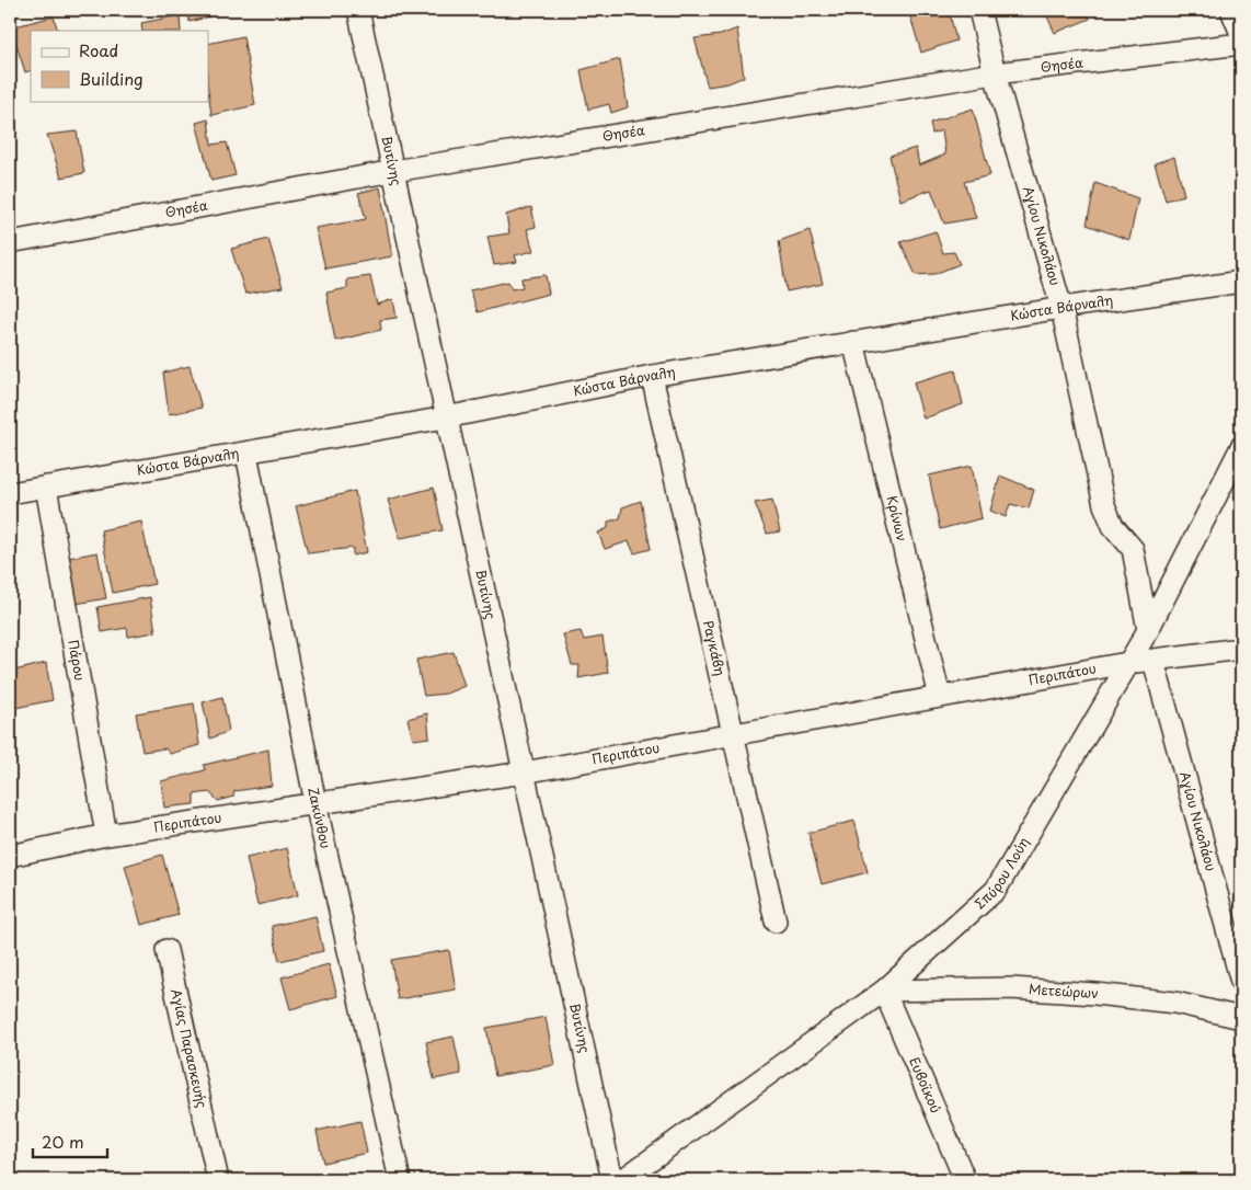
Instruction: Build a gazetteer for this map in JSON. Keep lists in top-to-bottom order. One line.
{"streets":{"street":["Θησέα","Βυτίνης","Αγίου Νικολάου","Κώστα Βάρναλη","Κρίνων","Ραγκάβη","Πάρου","Περιπάτου","Ζακύνθου","Σπύρου Λούη","Μετεώρων","Αγίας Παρασκευής","Ευβοϊκού"]},"crossings":[["Θησέα","Βυτίνης"],["Θησέα","Αγίου Νικολάου"],["Βυτίνης","Κώστα Βάρναλη"],["Βυτίνης","Περιπάτου"],["Αγίου Νικολάου","Κώστα Βάρναλη"],["Αγίου Νικολάου","Περιπάτου"],["Αγίου Νικολάου","Σπύρου Λούη"],["Κώστα Βάρναλη","Κρίνων"],["Κώστα Βάρναλη","Ραγκάβη"],["Κώστα Βάρναλη","Πάρου"],["Κώστα Βάρναλη","Ζακύνθου"],["Κρίνων","Περιπάτου"],["Ραγκάβη","Περιπάτου"],["Πάρου","Περιπάτου"],["Περιπάτου","Ζακύνθου"],["Περιπάτου","Σπύρου Λούη"],["Σπύρου Λούη","Μετεώρων"],["Σπύρου Λούη","Ευβοϊκού"],["Μετεώρων","Ευβοϊκού"]],"legend":["Road","Building"],"scale_bar":"20 m"}
